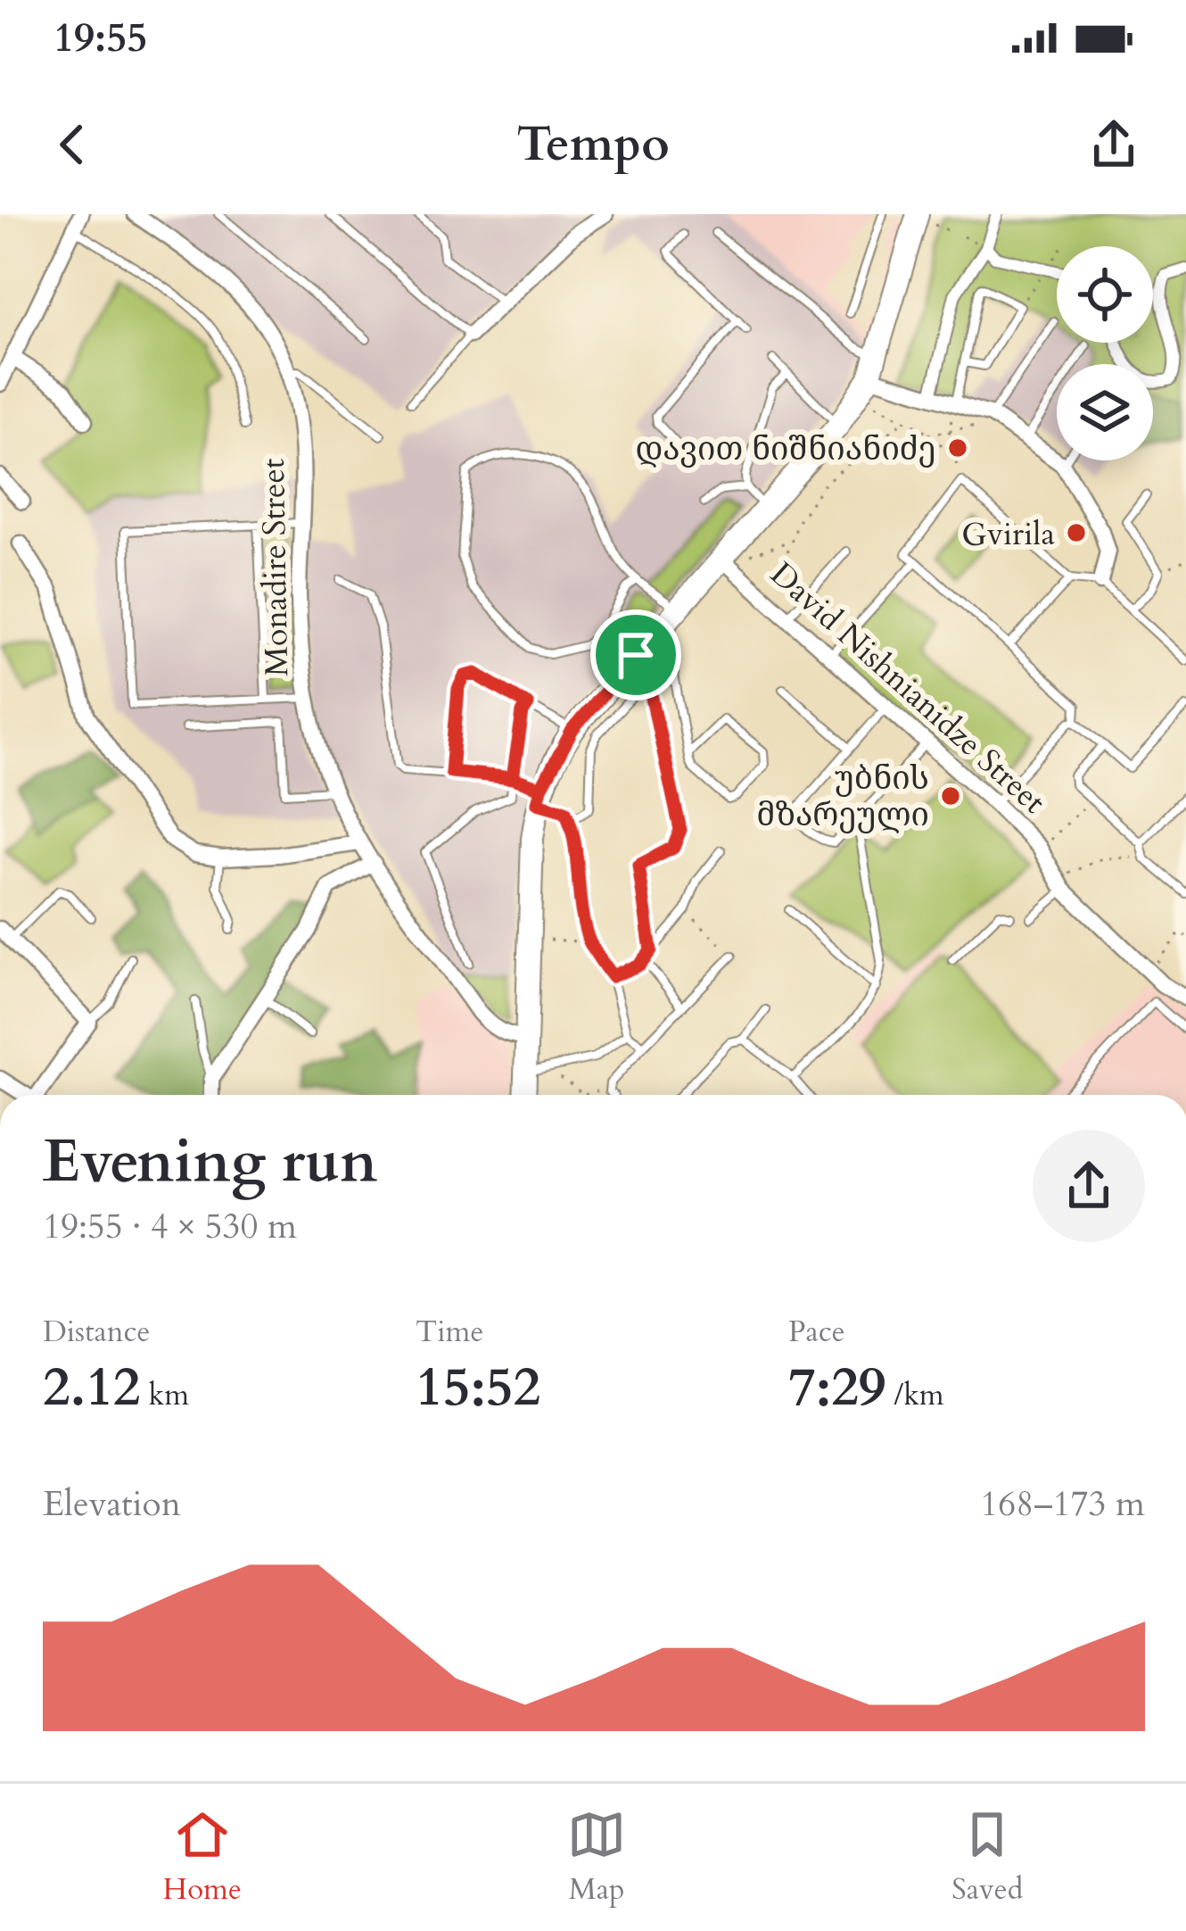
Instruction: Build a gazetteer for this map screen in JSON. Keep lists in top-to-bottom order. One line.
{"streets":{"street":["Monadire Street","David Nishnianidze Street"]},"places":["დავით ნიშნიანიძე","Gvirila","უბნის მზარეული"],"page":{"status":"19:55","header":"Tempo","heading":["Evening run","19:55 · 4 × 530 m"],"stats":[["Distance","2.12 km"],["Time","15:52"],["Pace","7:29 /km"]],"chart":["Elevation","168–173 m"],"tabs":["Home","Map","Saved"]}}
